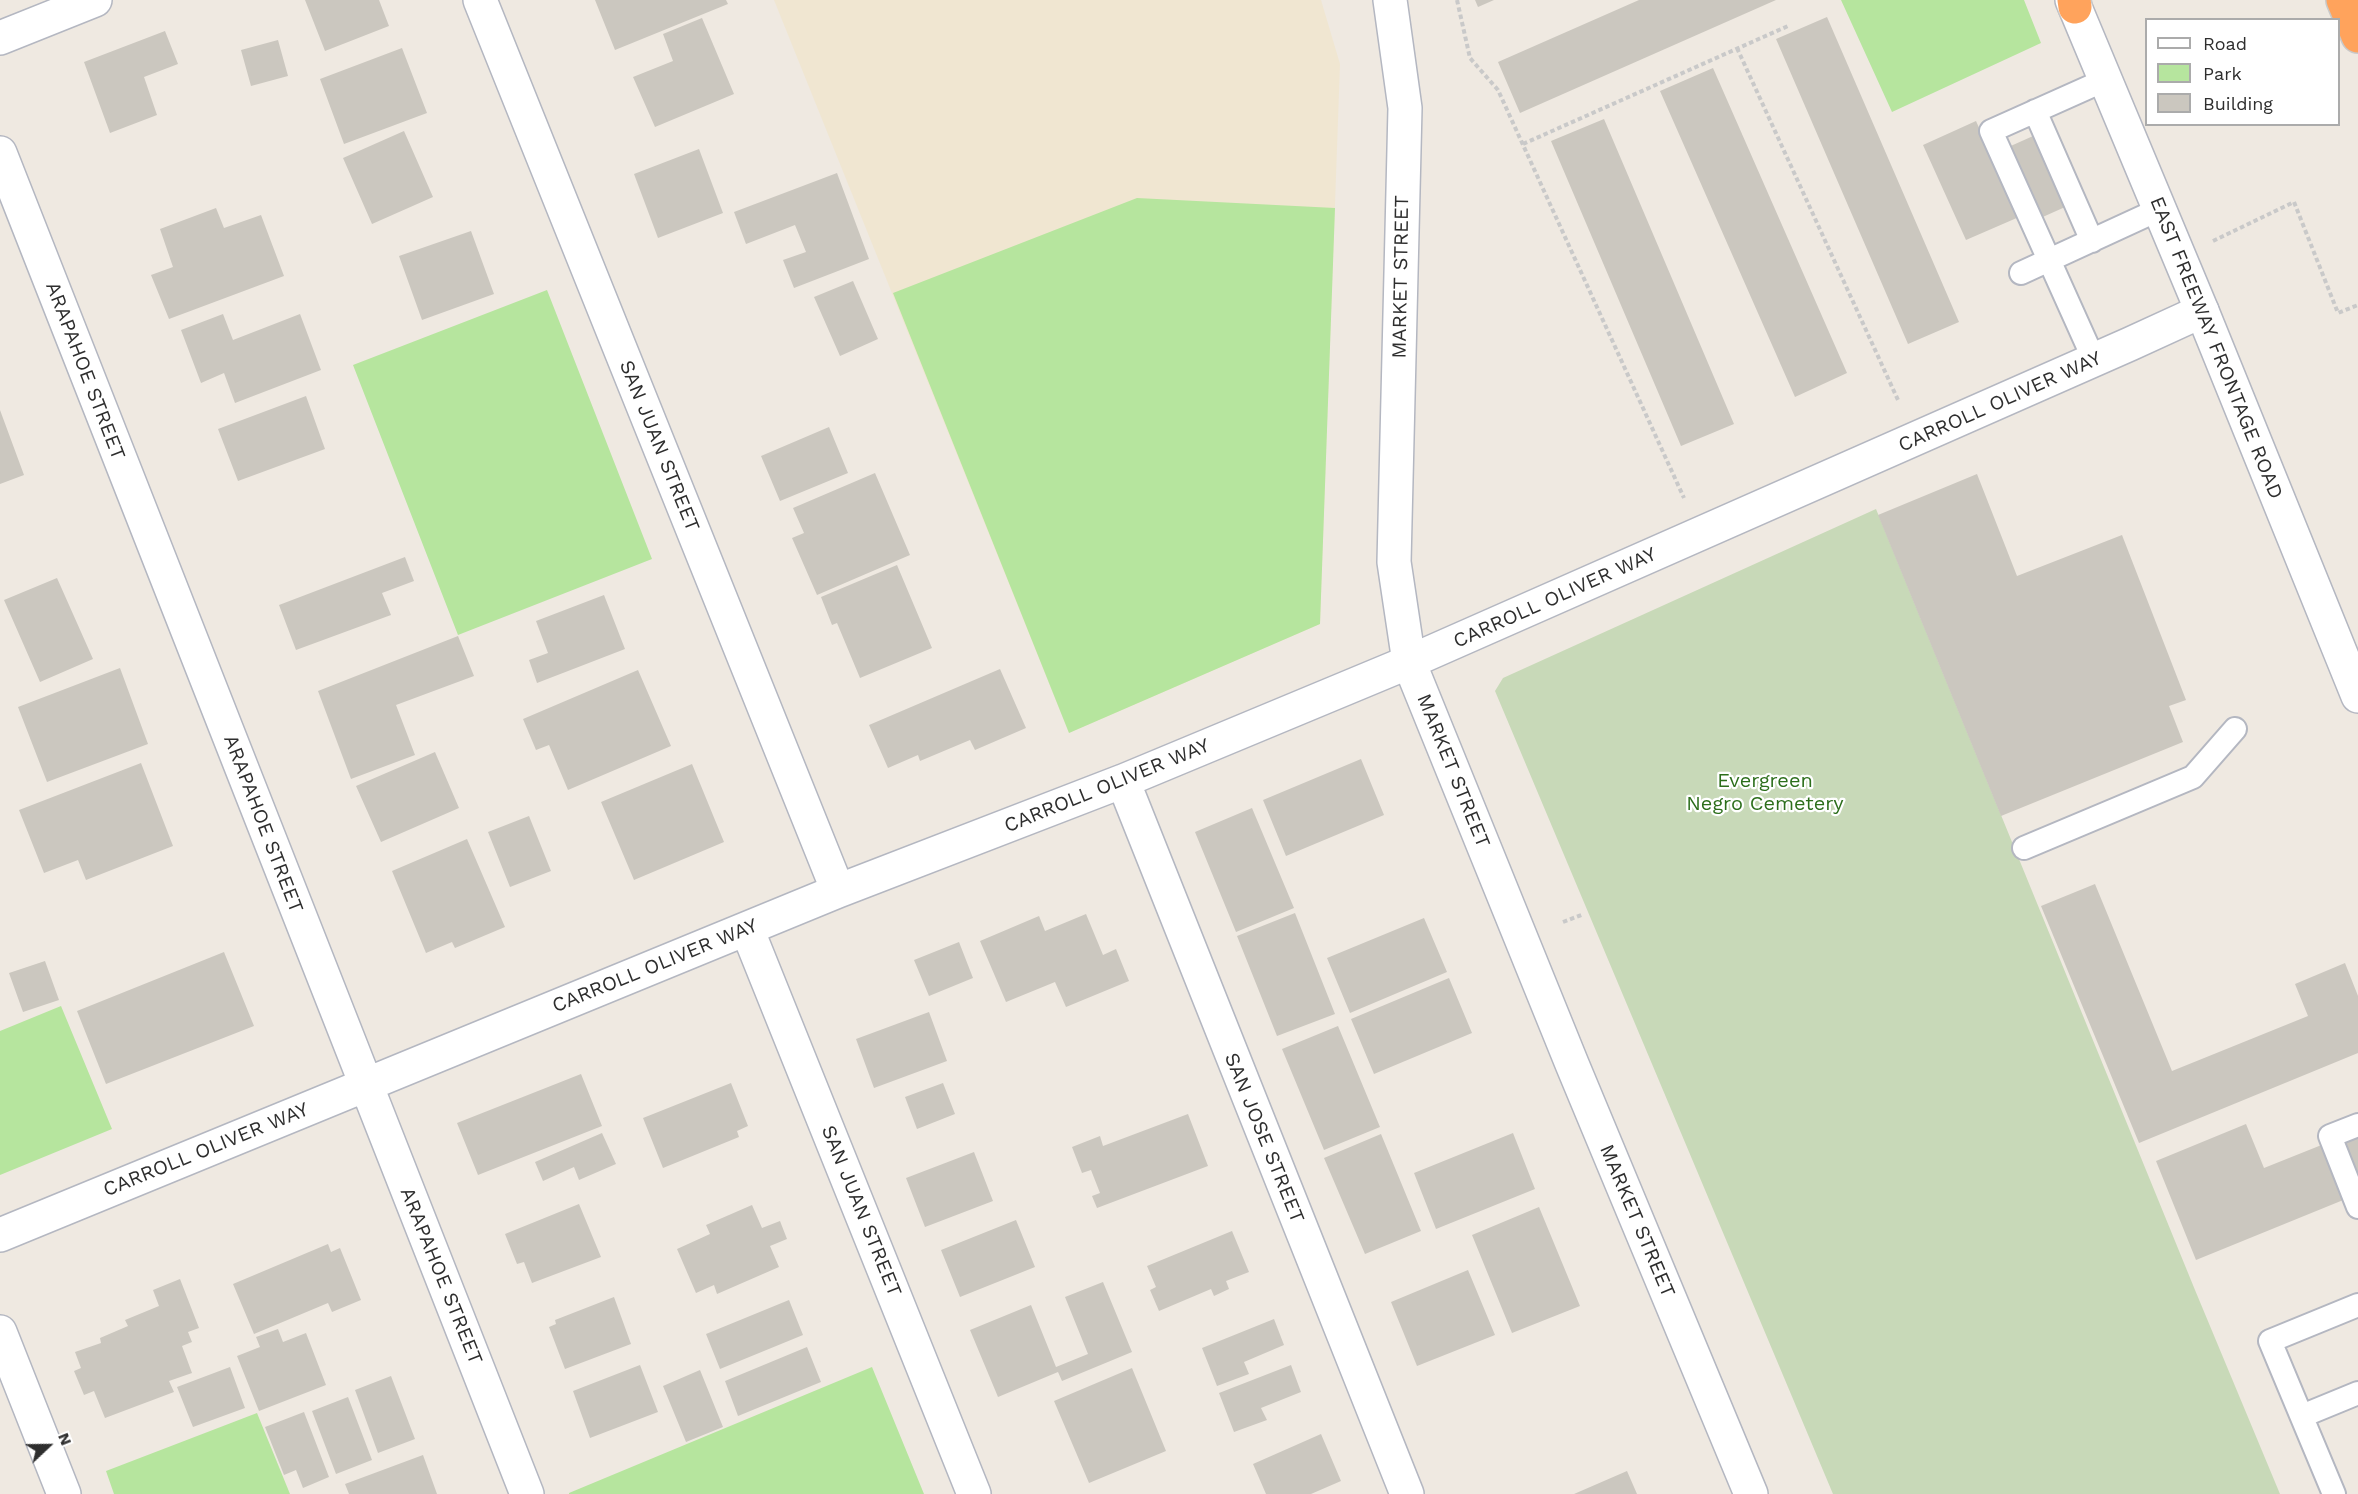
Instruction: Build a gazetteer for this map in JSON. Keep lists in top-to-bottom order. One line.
{"streets":{"street":["MARKET STREET","EAST FREEWAY FRONTAGE ROAD","ARAPAHOE STREET","CARROLL OLIVER WAY","SAN JUAN STREET","SAN JOSE STREET"]},"crossings":[["MARKET STREET","CARROLL OLIVER WAY"],["EAST FREEWAY FRONTAGE ROAD","CARROLL OLIVER WAY"],["ARAPAHOE STREET","CARROLL OLIVER WAY"],["CARROLL OLIVER WAY","SAN JUAN STREET"],["CARROLL OLIVER WAY","SAN JOSE STREET"]],"parks":["Evergreen Negro Cemetery"],"legend":["Road","Park","Building"],"north":"right"}
